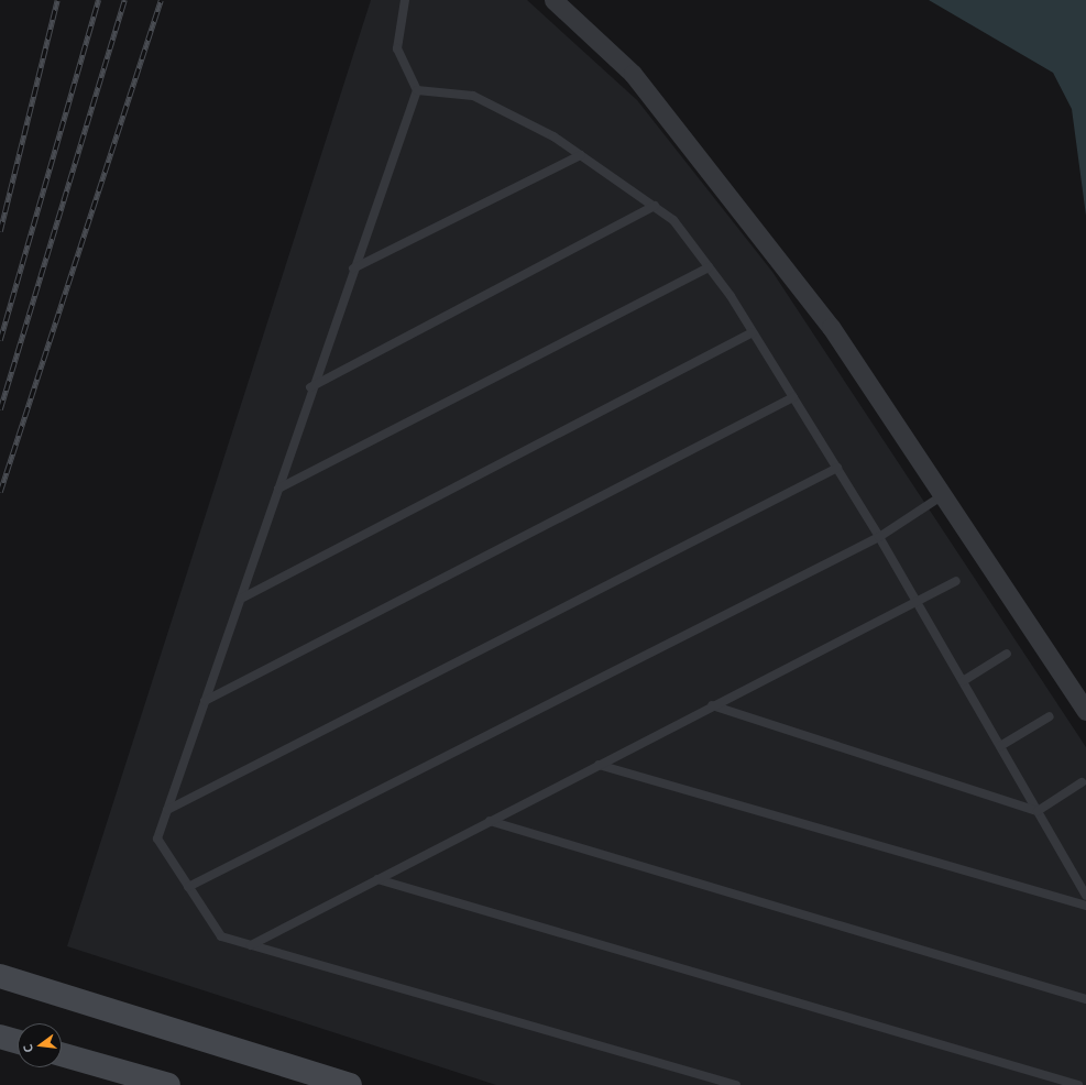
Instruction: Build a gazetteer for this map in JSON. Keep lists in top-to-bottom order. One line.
{"north":"left"}
